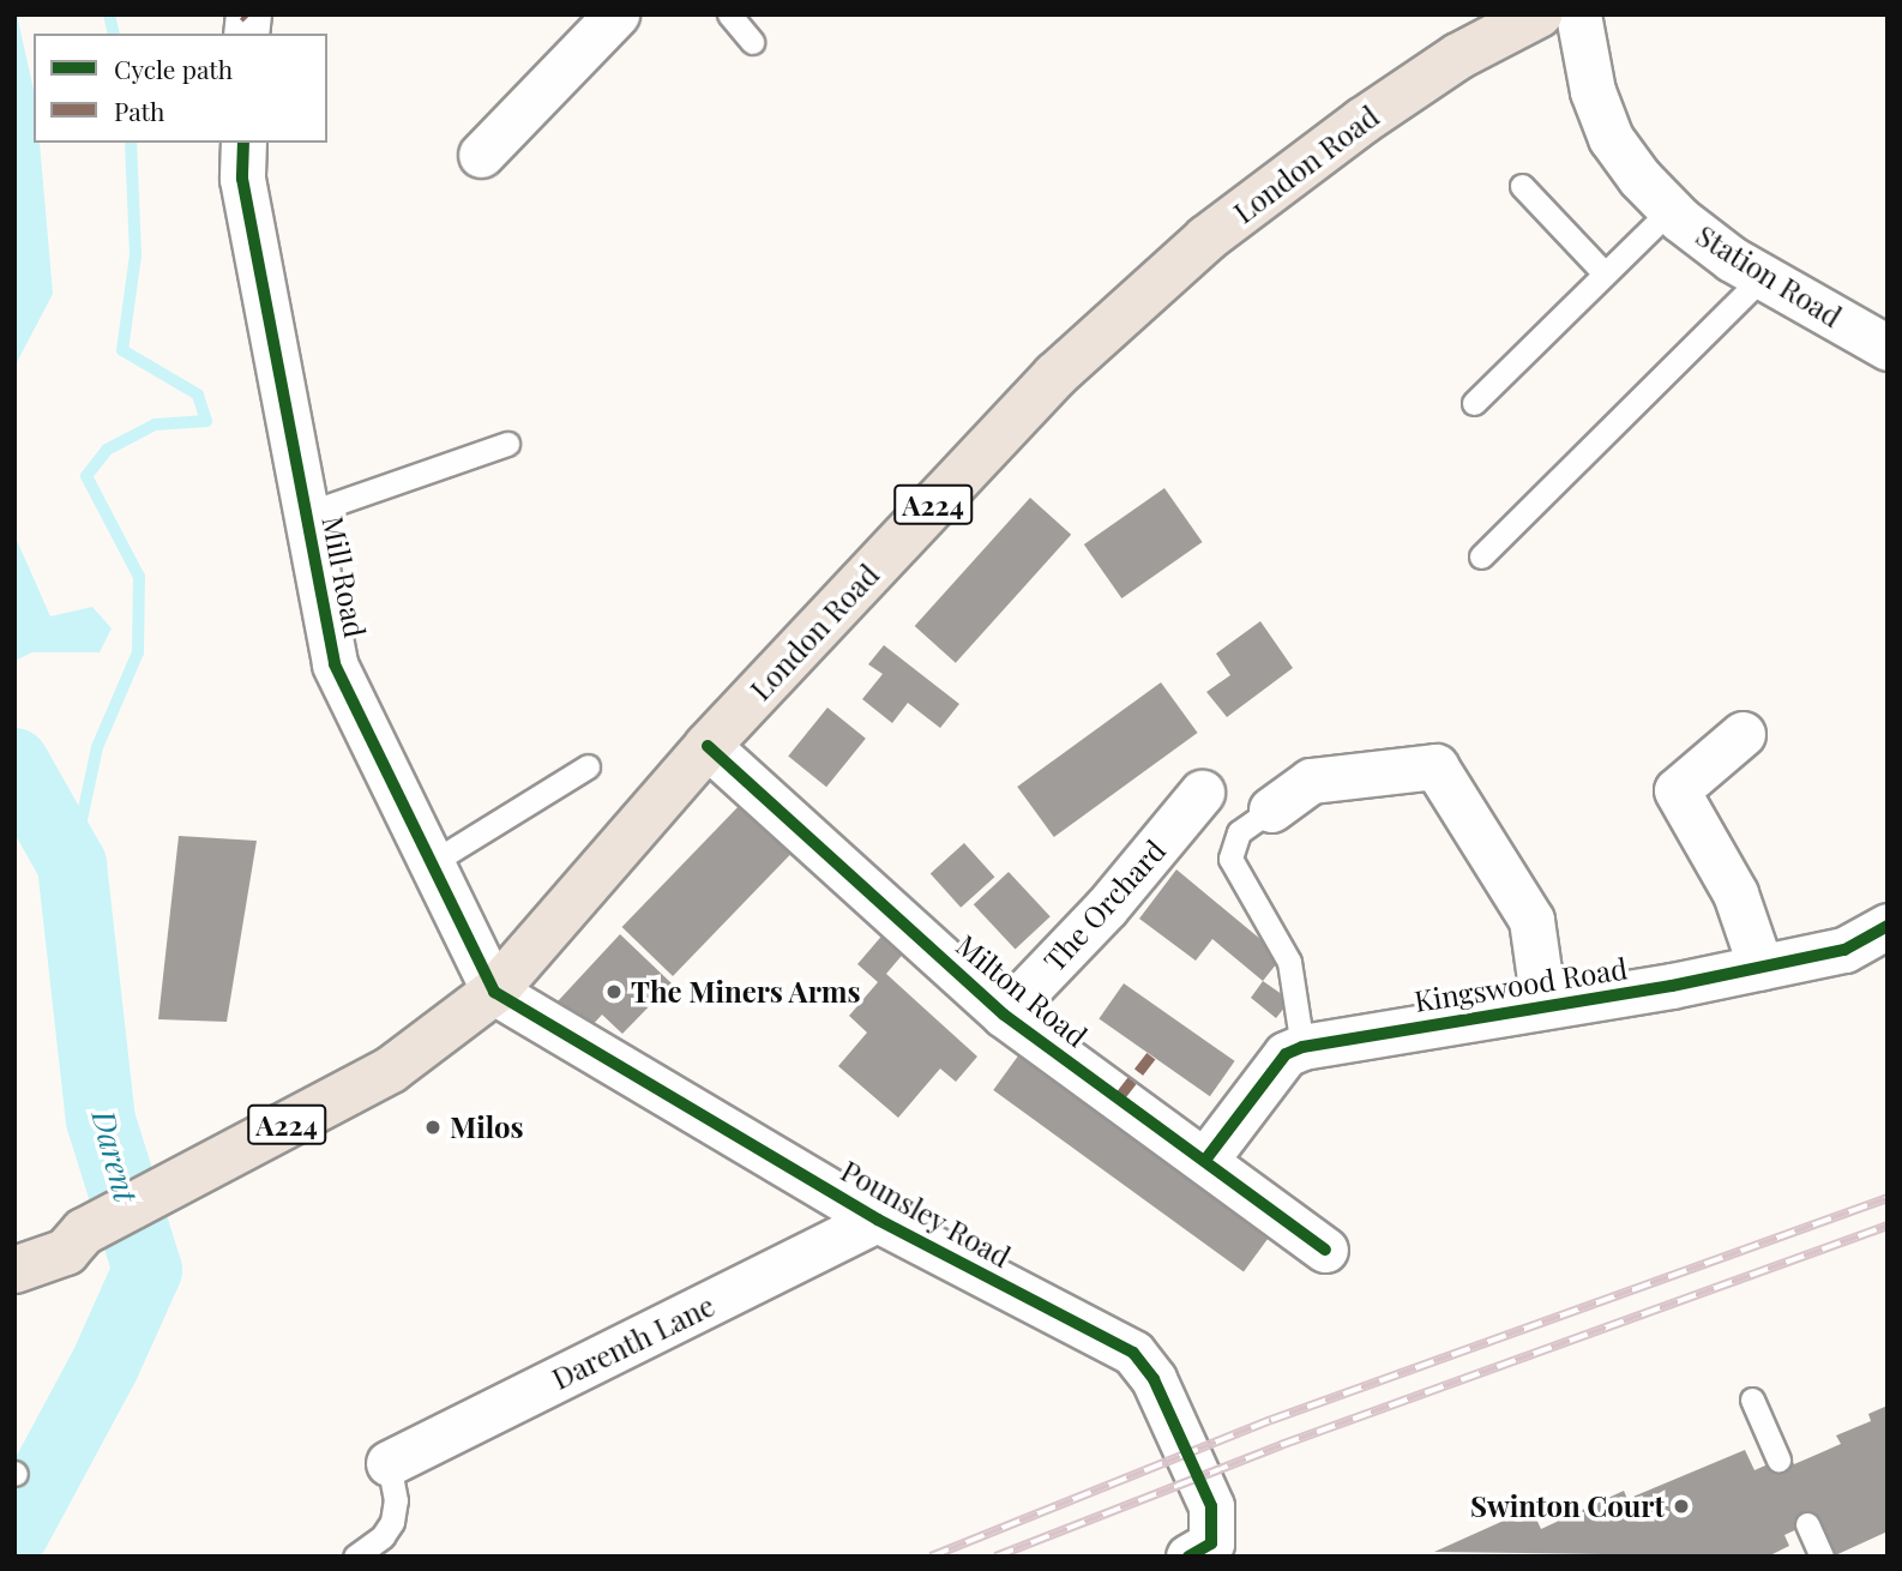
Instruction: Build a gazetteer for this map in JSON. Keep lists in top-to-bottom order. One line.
{"streets":{"main road":["London Road","A224"],"street":["Station Road","Mill Road","The Orchard","Kingswood Road","Milton Road","Pounsley Road","Darenth Lane"]},"crossings":[["London Road","Mill Road"],["London Road","Milton Road"],["London Road","Pounsley Road"],["Mill Road","Pounsley Road"],["The Orchard","Milton Road"],["Kingswood Road","Milton Road"],["Pounsley Road","Darenth Lane"]],"water":["Darent"],"places":["The Miners Arms","Milos","Swinton Court"],"legend":["Cycle path","Path"]}
